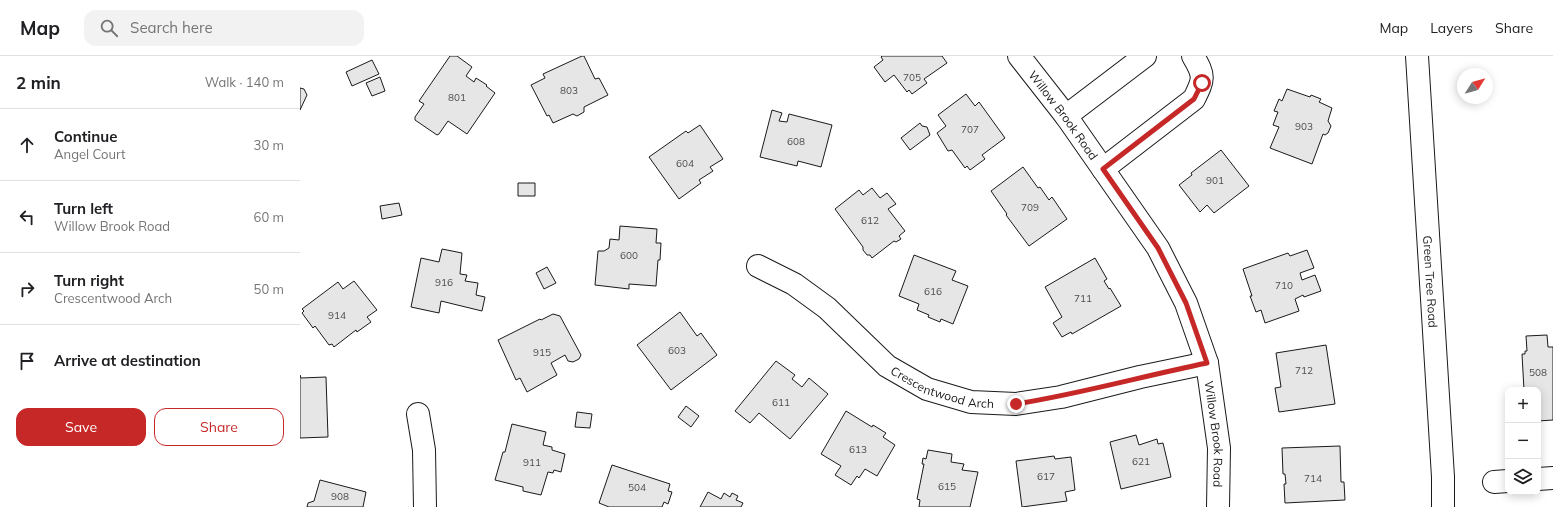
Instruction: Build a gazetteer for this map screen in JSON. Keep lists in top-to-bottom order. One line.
{"streets":{"street":["Willow Brook Road","Green Tree Road","Crescentwood Arch"]},"crossings":[["Willow Brook Road","Crescentwood Arch"]],"house_numbers":["705","803","801","903","707","608","604","901","709","612","600","916","710","616","711","914","603","915","712","508","611","613","621","911","617","714","615","504","908"],"north":"top right","page":{"header":"Map","search":"Search here","nav":["Map","Layers","Share"],"heading":["2 min","Walk · 140 m"],"list":[["Continue","Angel Court","30 m"],["Turn left","Willow Brook Road","60 m"],["Turn right","Crescentwood Arch","50 m"],"Arrive at destination"],"map_buttons":["+","−"],"buttons":["Save","Share"]}}
